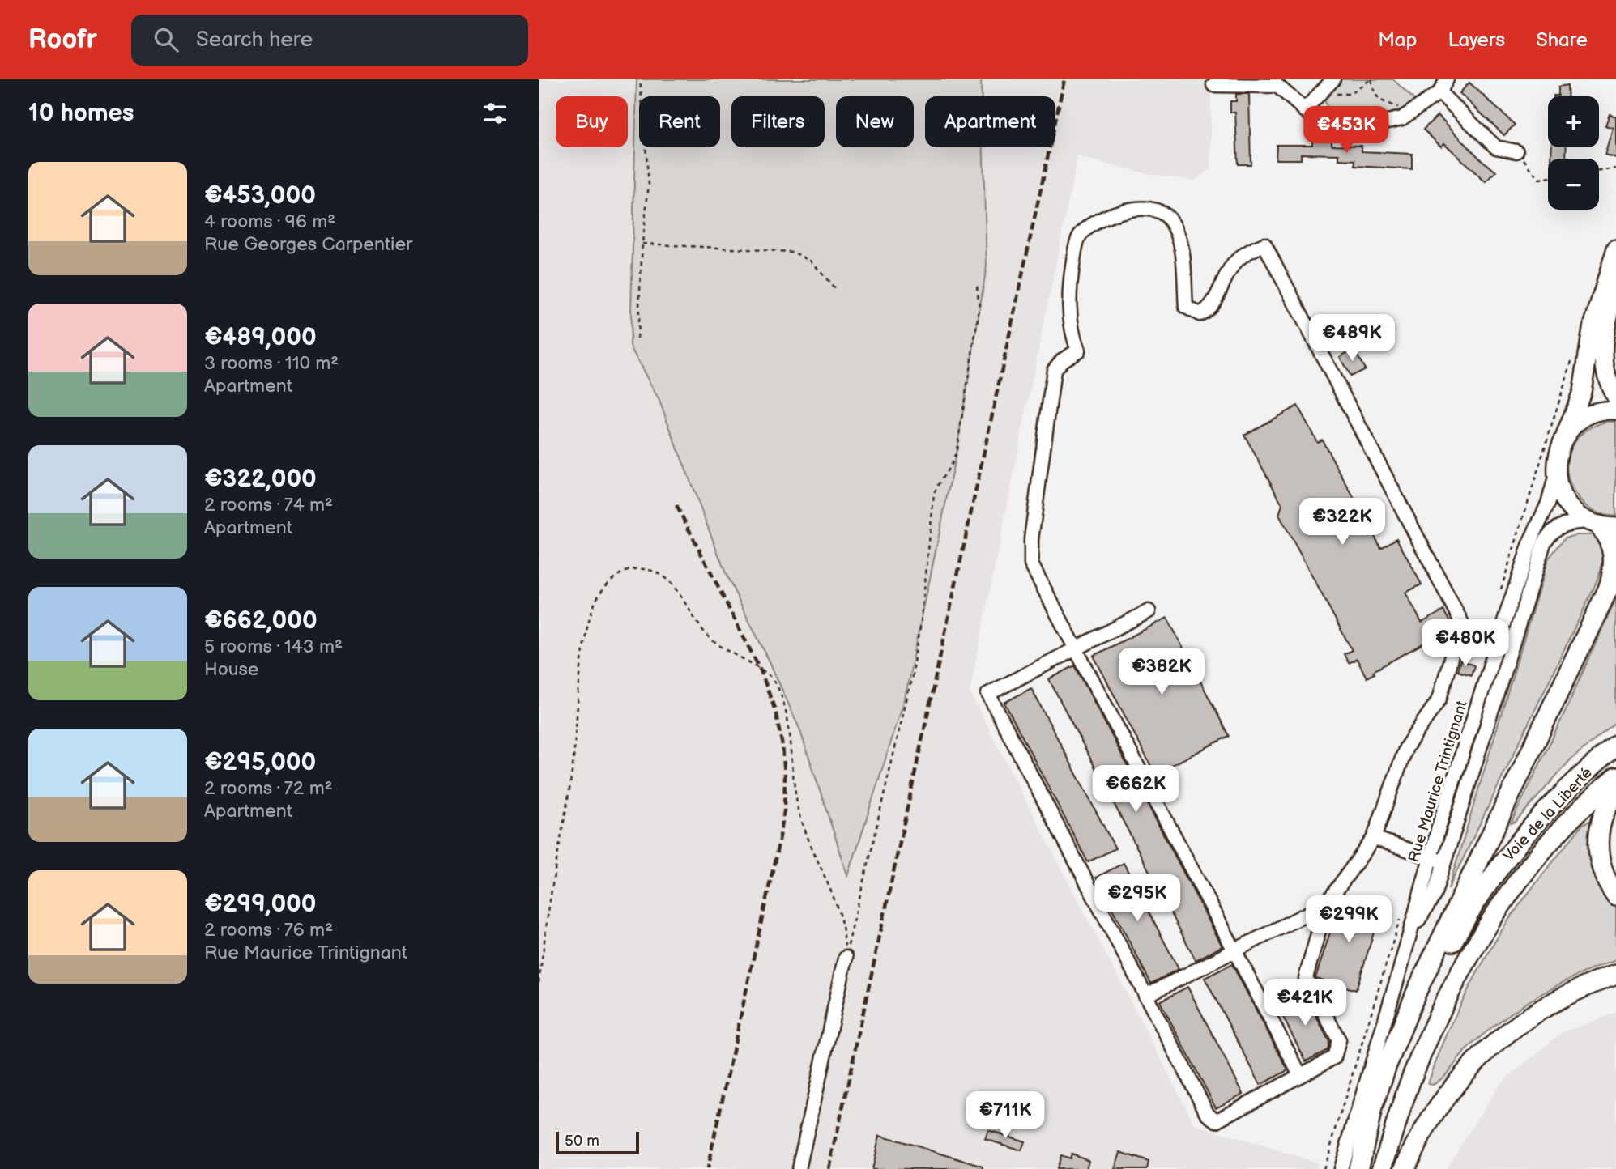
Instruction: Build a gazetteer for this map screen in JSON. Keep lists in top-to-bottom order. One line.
{"streets":{"highway":["Voie de la Liberté"],"street":["Rue Maurice Trintignant"]},"scale_bar":"50 m","page":{"header":"Roofr","search":"Search here","nav":["Map","Layers","Share"],"heading":"10 homes","map_buttons":["+","−"],"chip":["Buy","Rent","Filters","New","Apartment"],"price":["€453K","€489K","€322K","€480K","€382K","€662K","€295K","€299K","€421K","€711K"],"list":[{"name":"€453,000","note":"4 rooms · 96 m² · Rue Georges Carpentier"},{"name":"€489,000","note":"3 rooms · 110 m² · Apartment"},{"name":"€322,000","note":"2 rooms · 74 m² · Apartment"},{"name":"€662,000","note":"5 rooms · 143 m² · House"},{"name":"€295,000","note":"2 rooms · 72 m² · Apartment"},{"name":"€299,000","note":"2 rooms · 76 m² · Rue Maurice Trintignant"}],"scale":"50 m"}}
